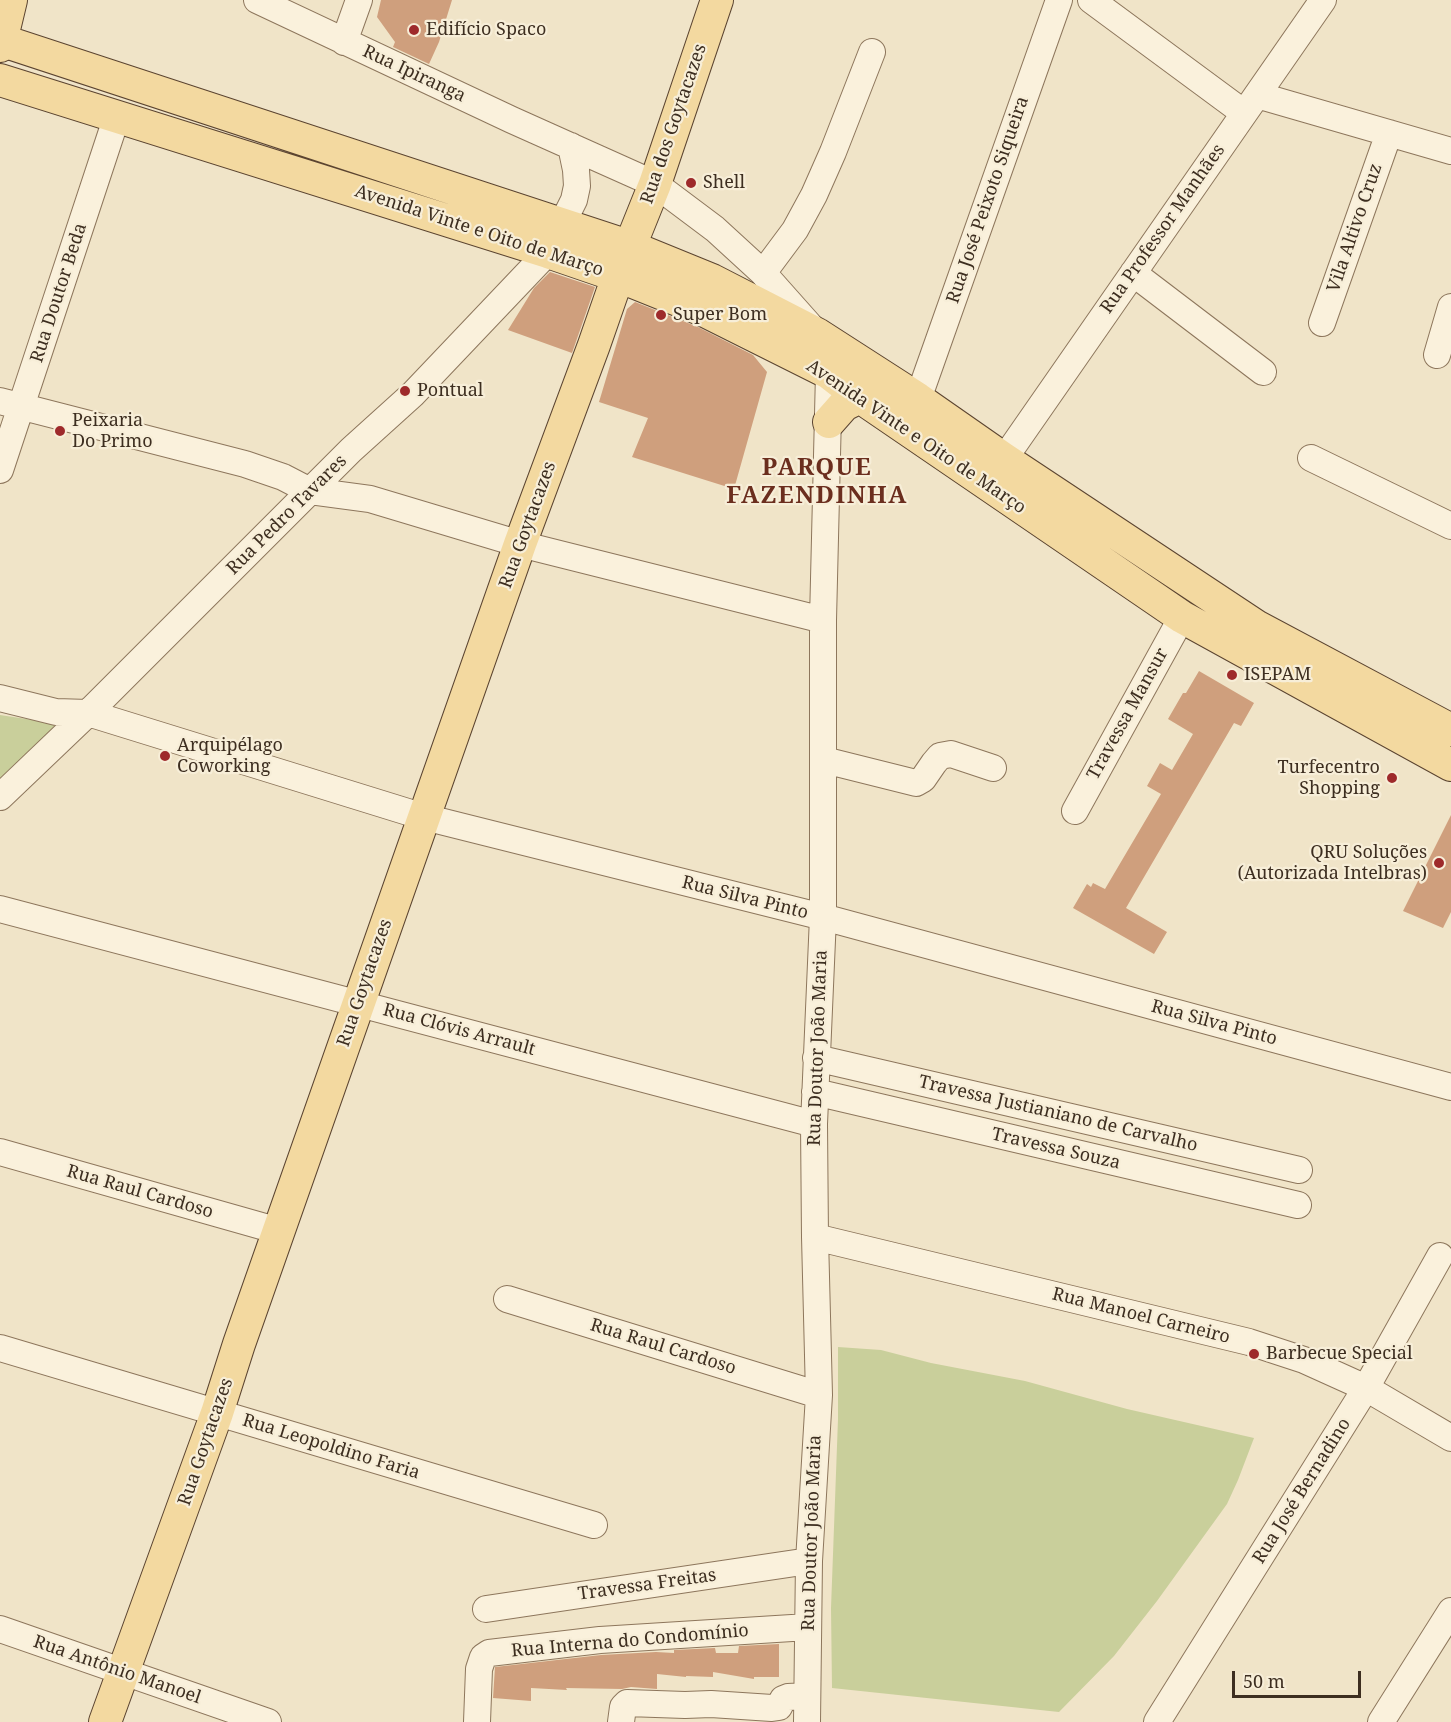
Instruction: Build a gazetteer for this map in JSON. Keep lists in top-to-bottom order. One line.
{"streets":{"main road":["Rua dos Goytacazes","Avenida Vinte e Oito de Março","Rua Goytacazes"],"street":["Rua Ipiranga","Rua José Peixoto Siqueira","Vila Altivo Cruz","Rua Professor Manhães","Rua Doutor Beda","Rua Pedro Tavares","Travessa Mansur","Rua Silva Pinto","Rua Clóvis Arrault","Rua Doutor João Maria","Travessa Justianiano de Carvalho","Travessa Souza","Rua Raul Cardoso","Rua Manoel Carneiro","Rua Leopoldino Faria","Rua José Bernadino","Travessa Freitas","Rua Interna do Condomínio","Rua Antônio Manoel"]},"crossings":[["Rua Ipiranga","Rua dos Goytacazes"],["Rua Ipiranga","Avenida Vinte e Oito de Março"],["Rua dos Goytacazes","Avenida Vinte e Oito de Março"],["Rua dos Goytacazes","Rua Goytacazes"],["Rua José Peixoto Siqueira","Avenida Vinte e Oito de Março"],["Rua Professor Manhães","Avenida Vinte e Oito de Março"],["Avenida Vinte e Oito de Março","Rua Doutor Beda"],["Avenida Vinte e Oito de Março","Rua Pedro Tavares"],["Avenida Vinte e Oito de Março","Rua Goytacazes"],["Avenida Vinte e Oito de Março","Travessa Mansur"],["Avenida Vinte e Oito de Março","Rua Doutor João Maria"],["Rua Pedro Tavares","Rua Silva Pinto"],["Rua Goytacazes","Rua Silva Pinto"],["Rua Goytacazes","Rua Clóvis Arrault"],["Rua Goytacazes","Rua Raul Cardoso"],["Rua Goytacazes","Rua Leopoldino Faria"],["Rua Goytacazes","Rua Antônio Manoel"],["Rua Silva Pinto","Rua Doutor João Maria"],["Rua Clóvis Arrault","Rua Doutor João Maria"],["Rua Doutor João Maria","Travessa Justianiano de Carvalho"],["Rua Doutor João Maria","Travessa Souza"],["Rua Doutor João Maria","Rua Raul Cardoso"],["Rua Doutor João Maria","Rua Manoel Carneiro"],["Rua Doutor João Maria","Travessa Freitas"],["Rua Doutor João Maria","Rua Interna do Condomínio"],["Rua Manoel Carneiro","Rua José Bernadino"]],"districts":["PARQUE FAZENDINHA"],"places":["Edifício Spaco","Shell","Super Bom","Pontual","Peixaria Do Primo","ISEPAM","Arquipélago Coworking","Turfecentro Shopping","QRU Soluções (Autorizada Intelbras)","Barbecue Special"],"scale_bar":"50 m"}
